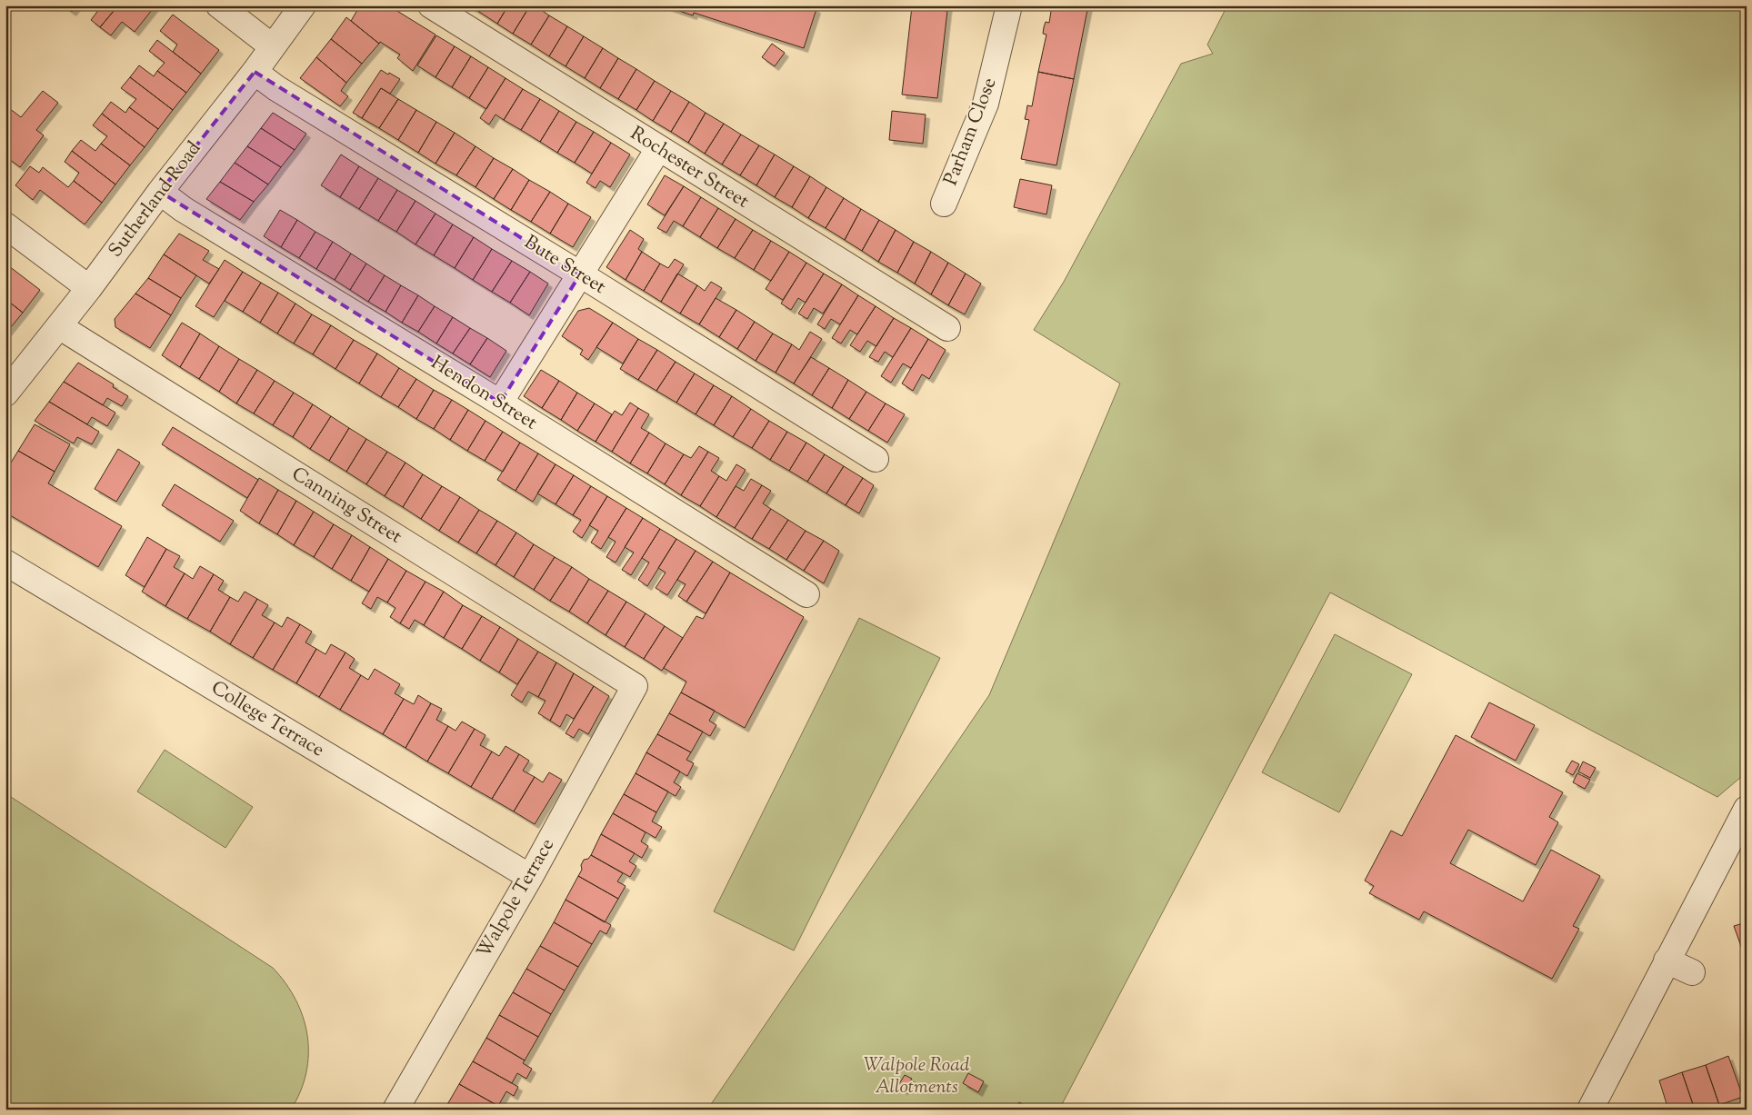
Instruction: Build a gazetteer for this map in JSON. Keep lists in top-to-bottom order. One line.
{"streets":{"street":["Parham Close","Rochester Street","Sutherland Road","Bute Street","Hendon Street","Canning Street","College Terrace","Walpole Terrace"]},"crossings":[["Sutherland Road","Bute Street"],["Sutherland Road","Hendon Street"],["Sutherland Road","Canning Street"],["Canning Street","Walpole Terrace"],["College Terrace","Walpole Terrace"]],"parks":["Walpole Road Allotments"]}
